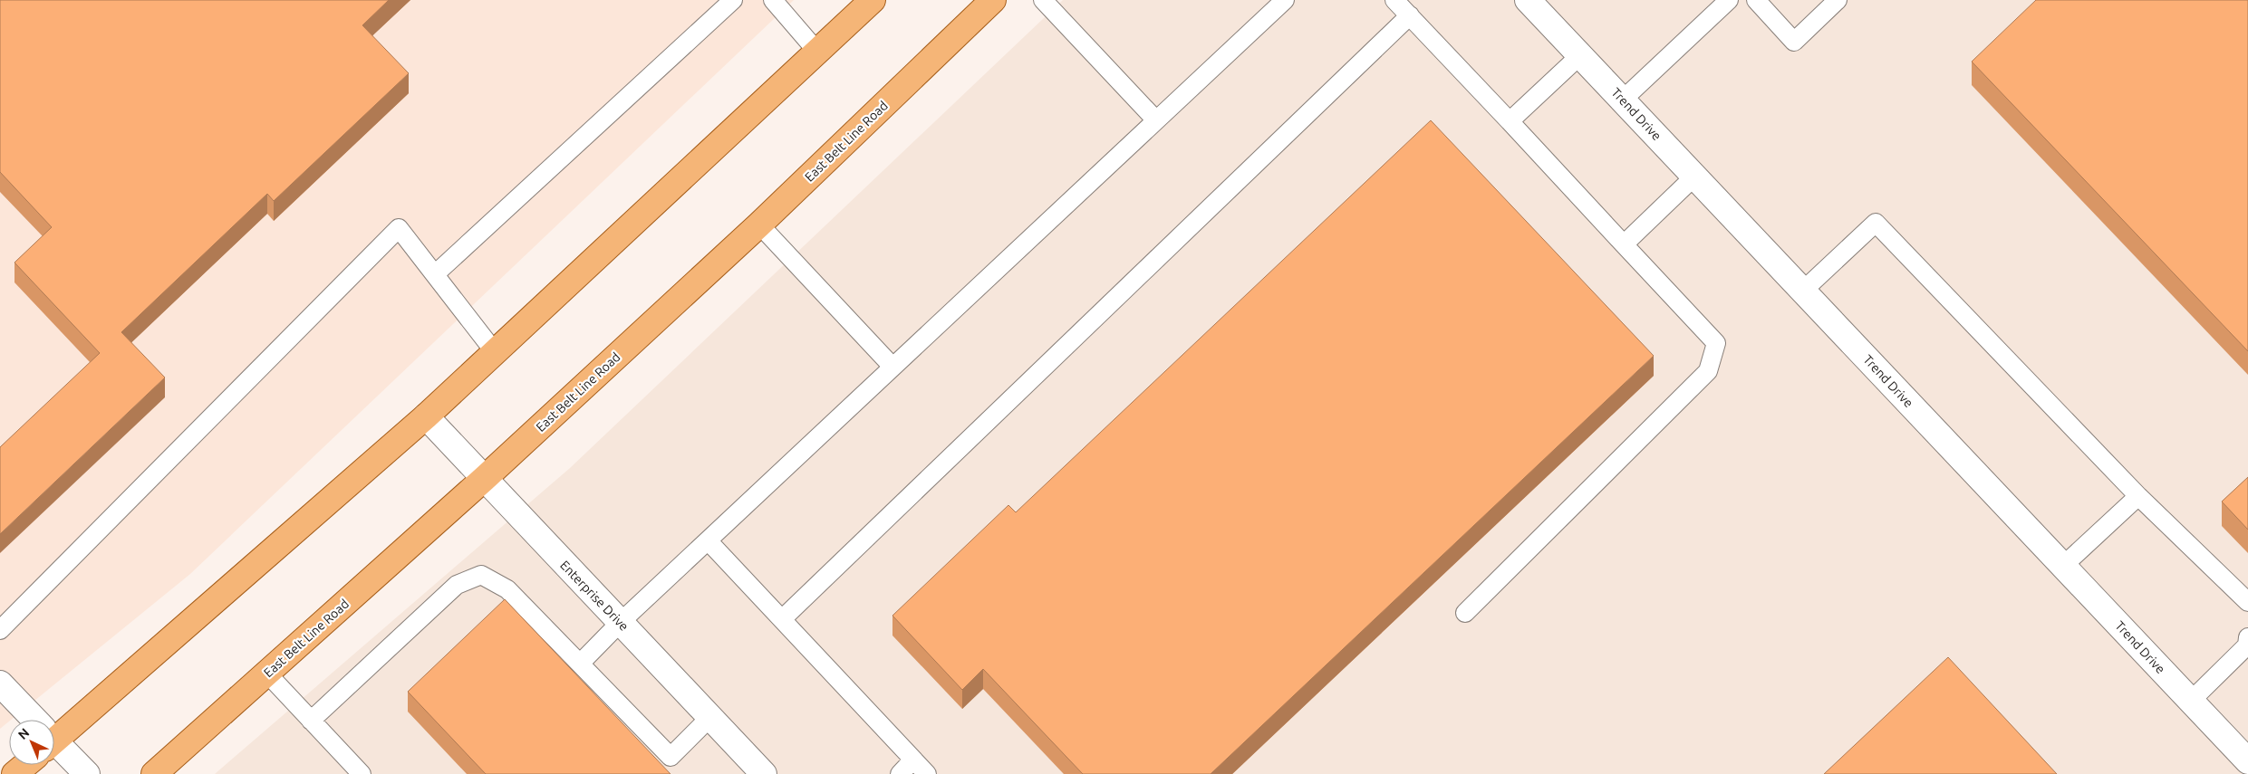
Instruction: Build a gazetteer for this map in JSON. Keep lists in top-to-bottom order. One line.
{"streets":{"main road":["East Belt Line Road"],"street":["Trend Drive","Enterprise Drive"]},"crossings":[["East Belt Line Road","Enterprise Drive"]],"north":"top left"}
